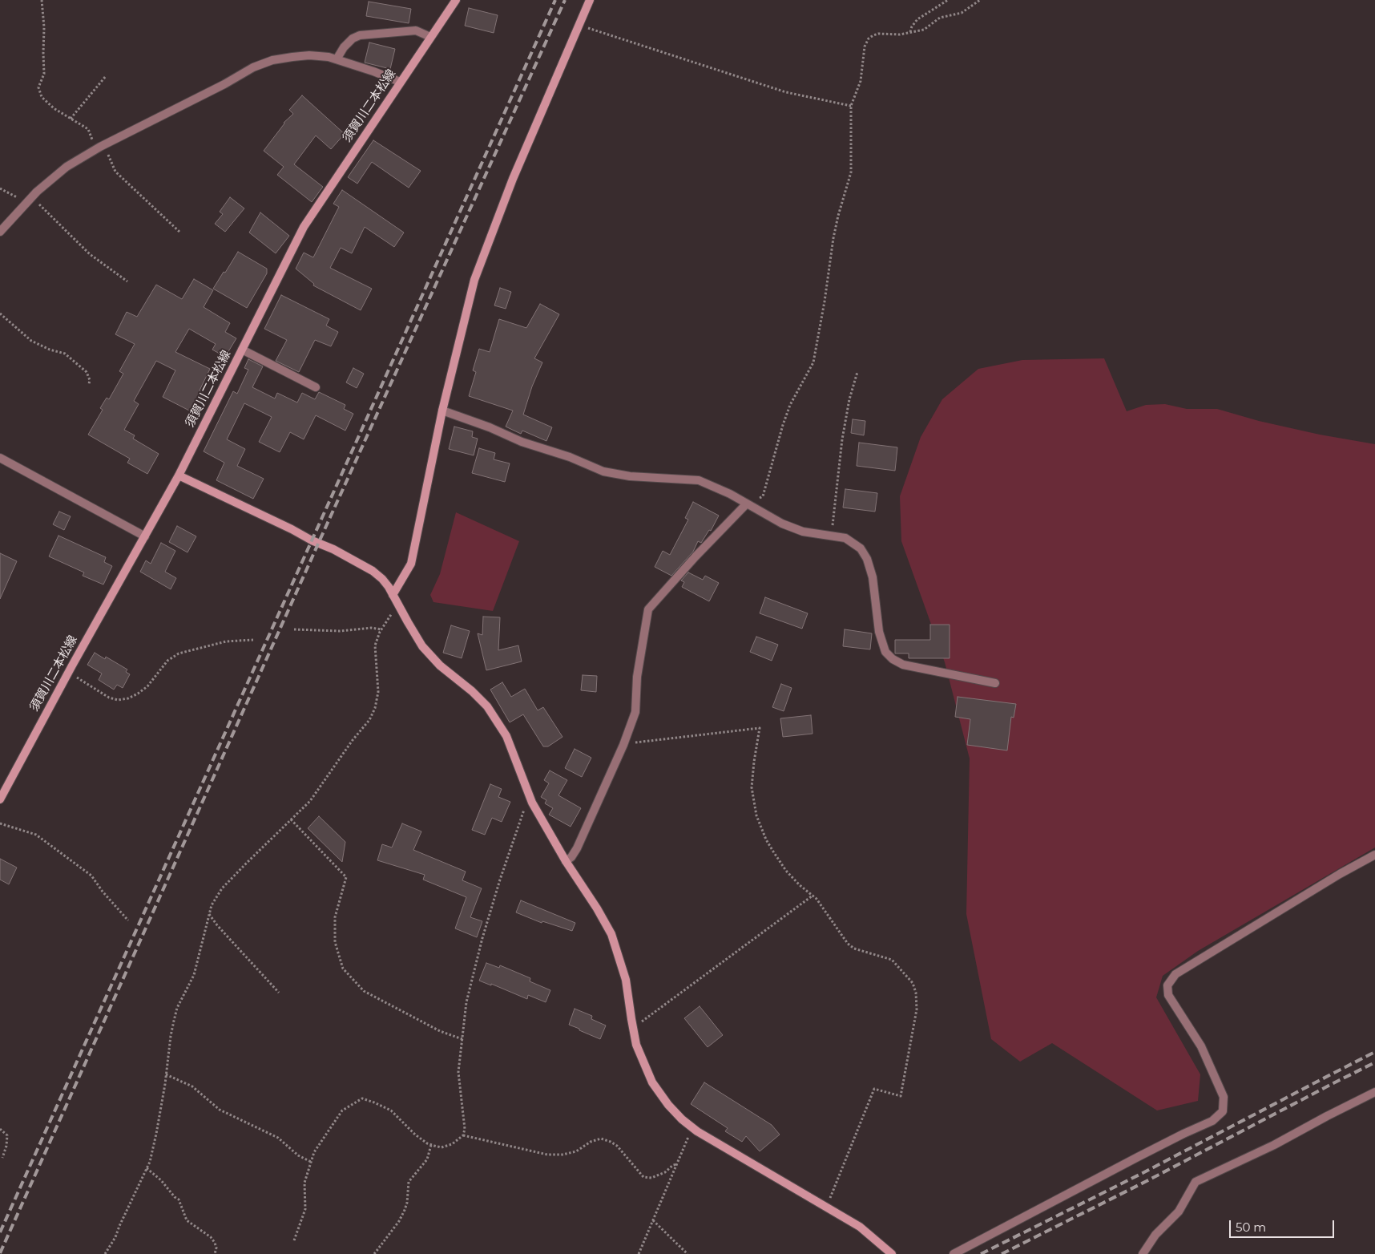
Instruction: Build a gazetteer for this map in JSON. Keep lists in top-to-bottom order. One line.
{"streets":{"street":["須賀川二本松線"]},"scale_bar":"50 m"}
